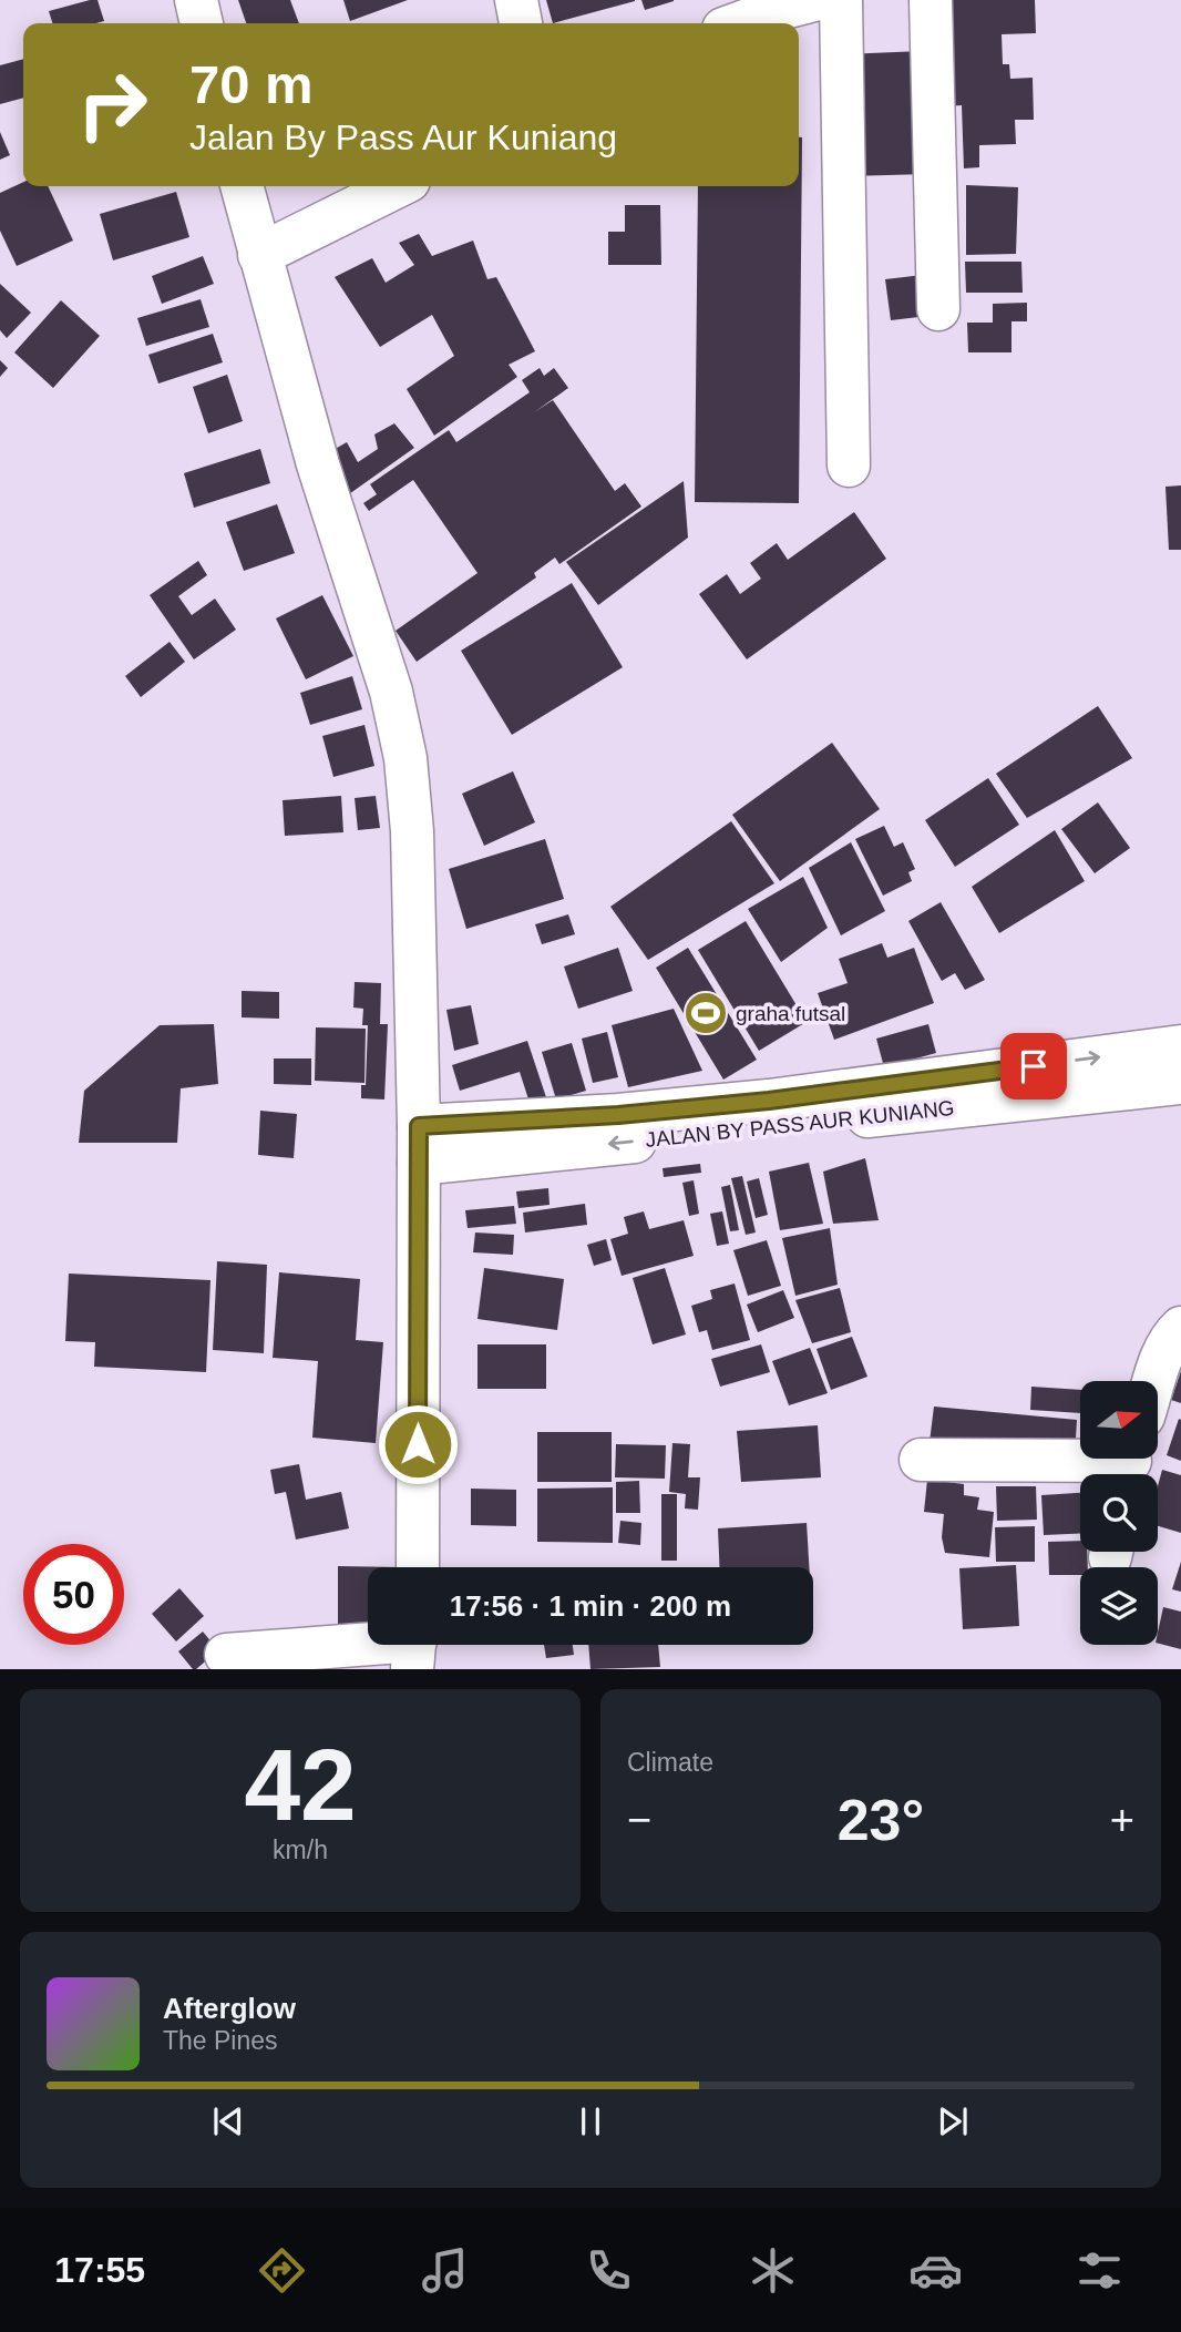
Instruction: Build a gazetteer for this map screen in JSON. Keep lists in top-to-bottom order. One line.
{"streets":{"main road":["JALAN BY PASS AUR KUNIANG"]},"places":{"sports":["graha futsal"]},"north":"right","page":{"turn":["70 m","Jalan By Pass Aur Kuniang"],"limit":"50","trip":"17:56 · 1 min · 200 m","tile":[["42","km/h"],"Climate"],"heat":["−","23°","+"],"song":["Afterglow","The Pines"],"tabs":"17:55"}}
